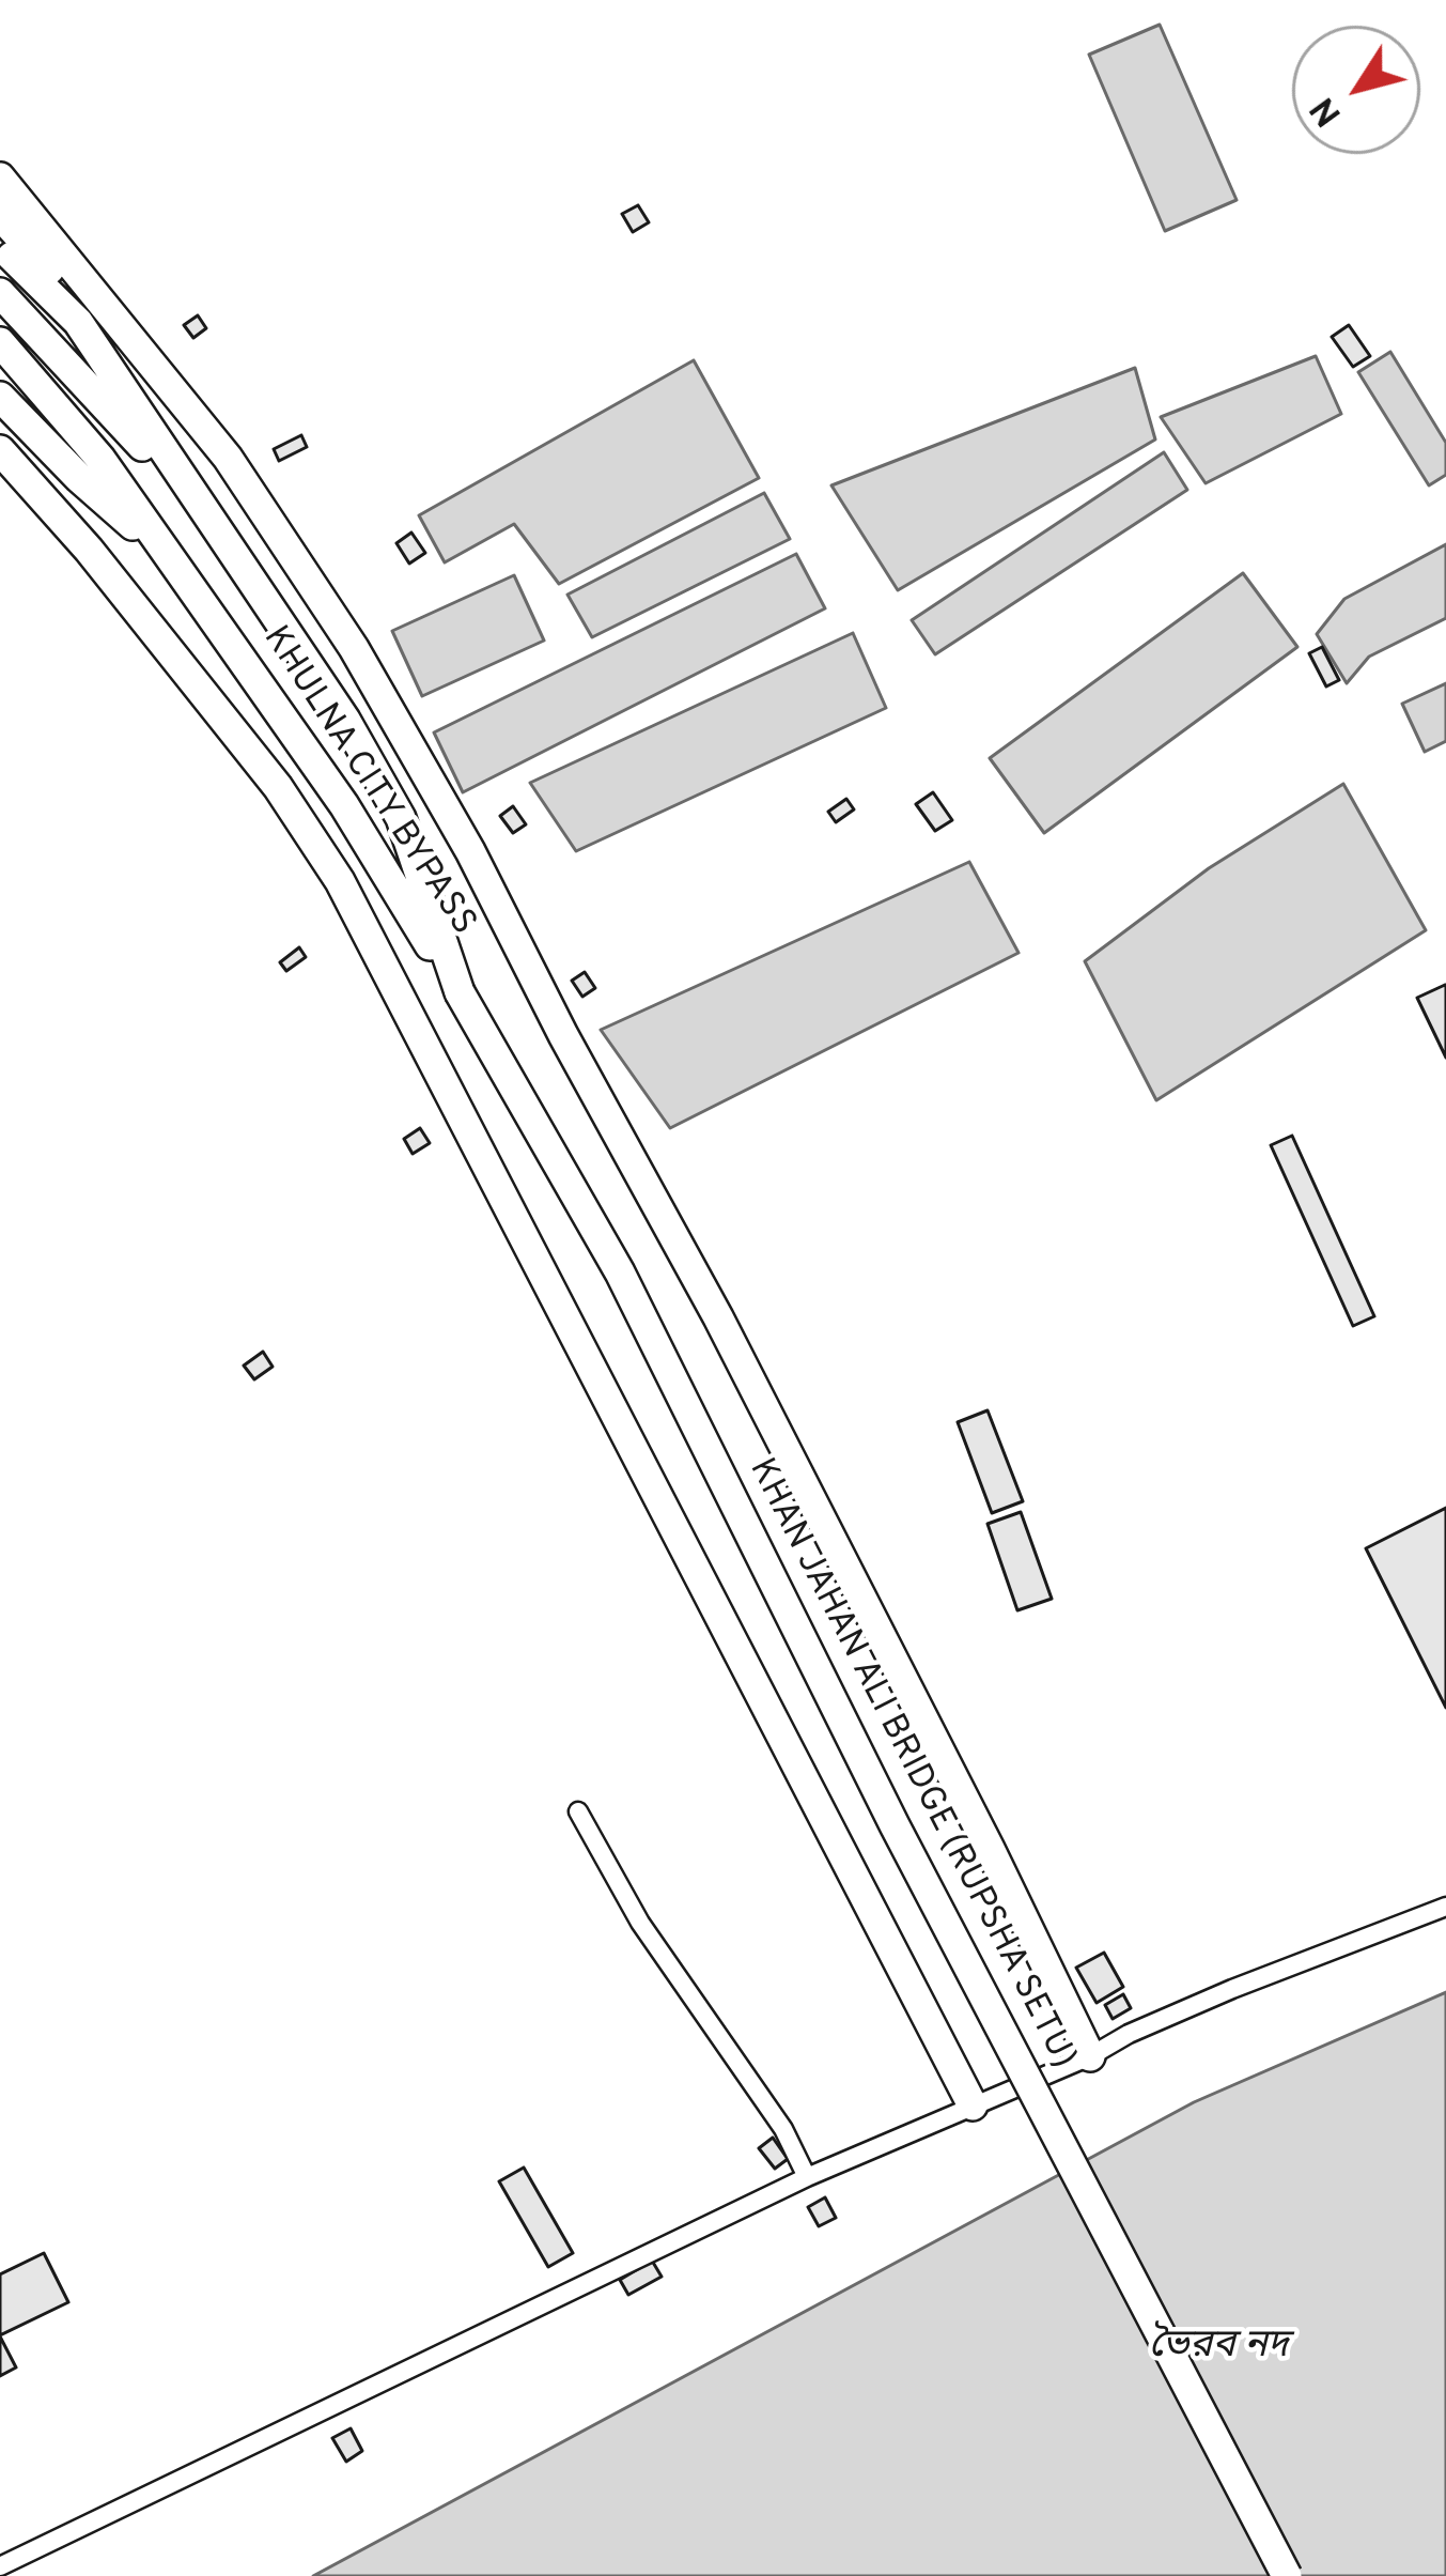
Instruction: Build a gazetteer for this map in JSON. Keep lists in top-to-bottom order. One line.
{"streets":{"highway":["KHULNA CITY BYPASS","KHAN JAHAN ALI BRIDGE (RUPSHA SETU)"]},"crossings":[["KHULNA CITY BYPASS","KHAN JAHAN ALI BRIDGE (RUPSHA SETU)"]],"water":["ভৈরব নদ"],"north":"bottom left"}
